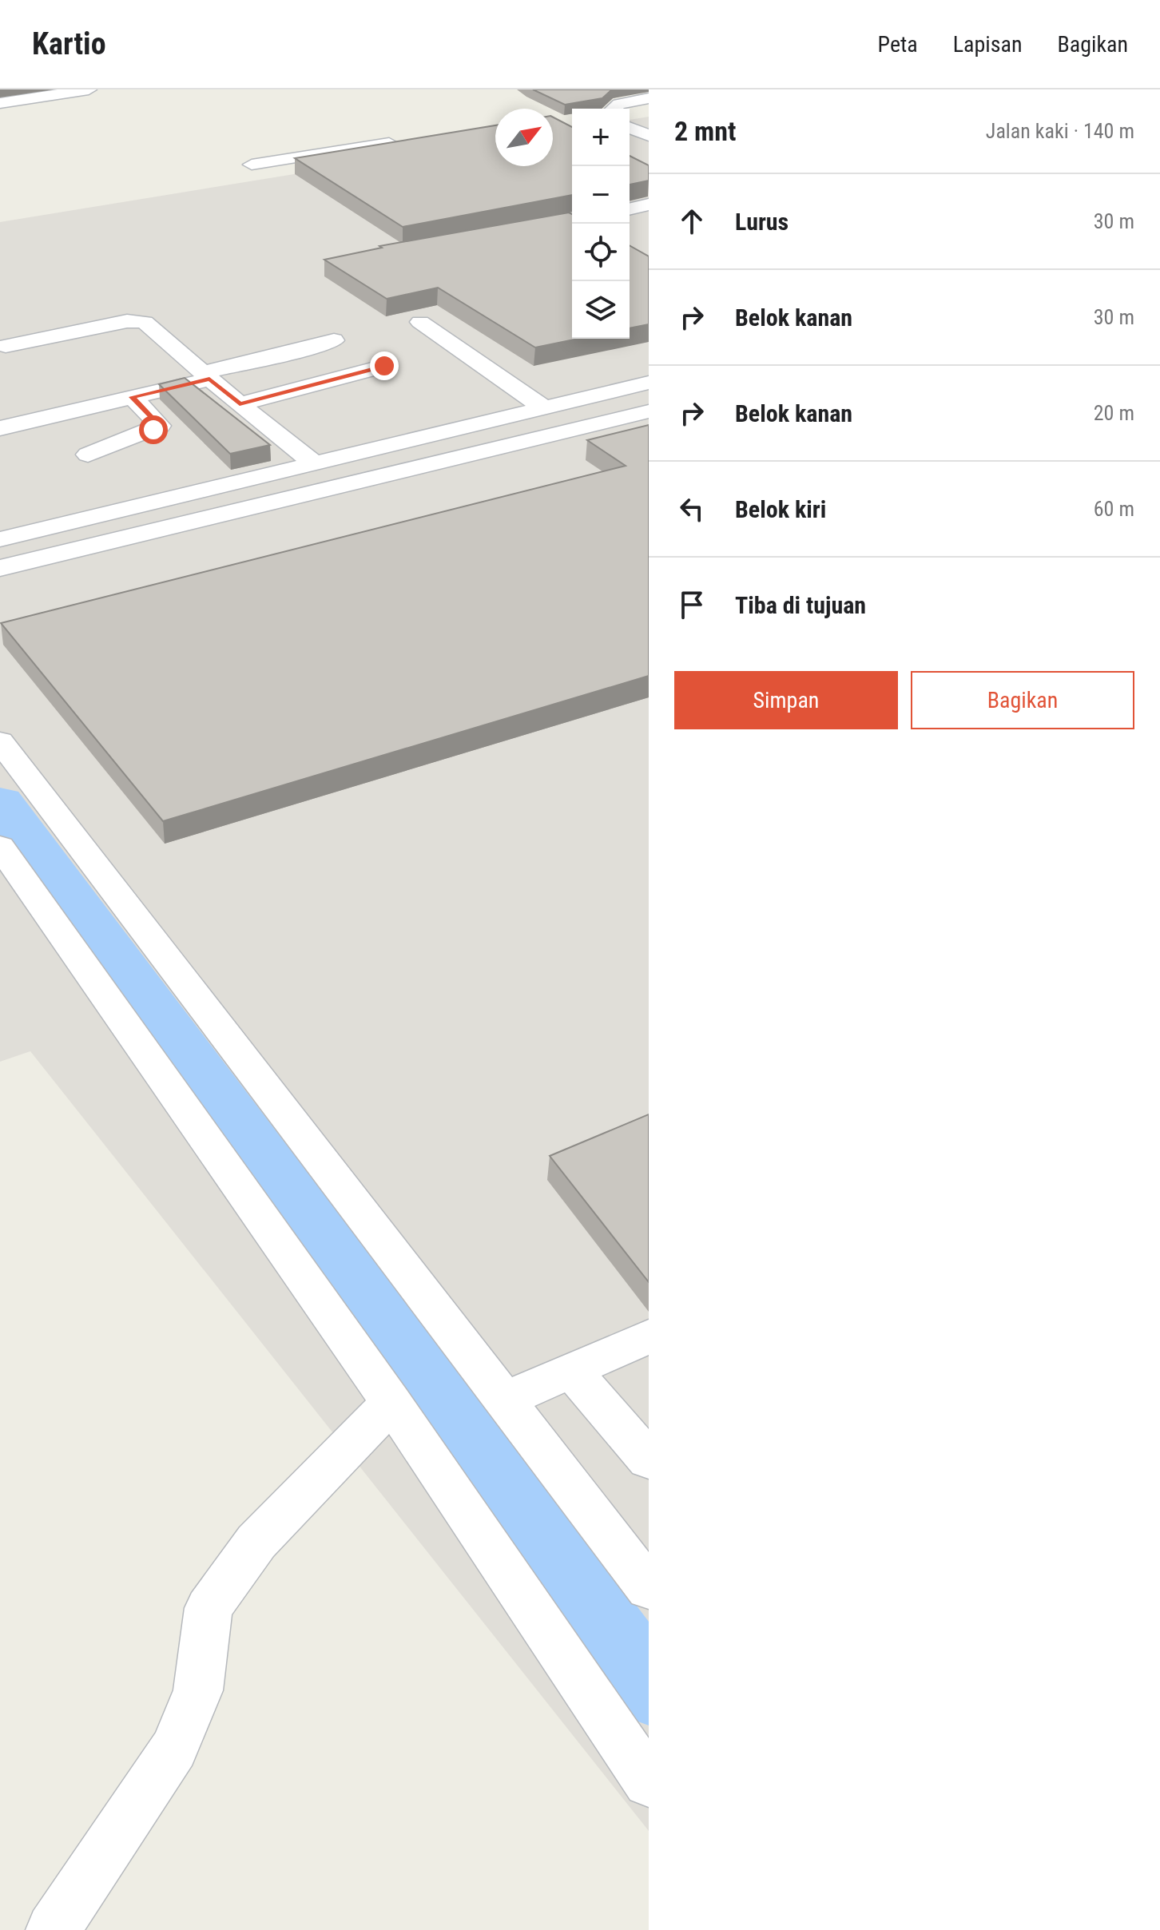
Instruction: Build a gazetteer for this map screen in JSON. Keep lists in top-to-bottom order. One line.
{"north":"top right","page":{"header":"Kartio","nav":["Peta","Lapisan","Bagikan"],"heading":["2 mnt","Jalan kaki · 140 m"],"map_buttons":["+","−"],"list":[["Lurus","30 m"],["Belok kanan","30 m"],["Belok kanan","20 m"],["Belok kiri","60 m"],"Tiba di tujuan"],"buttons":["Simpan","Bagikan"]}}
